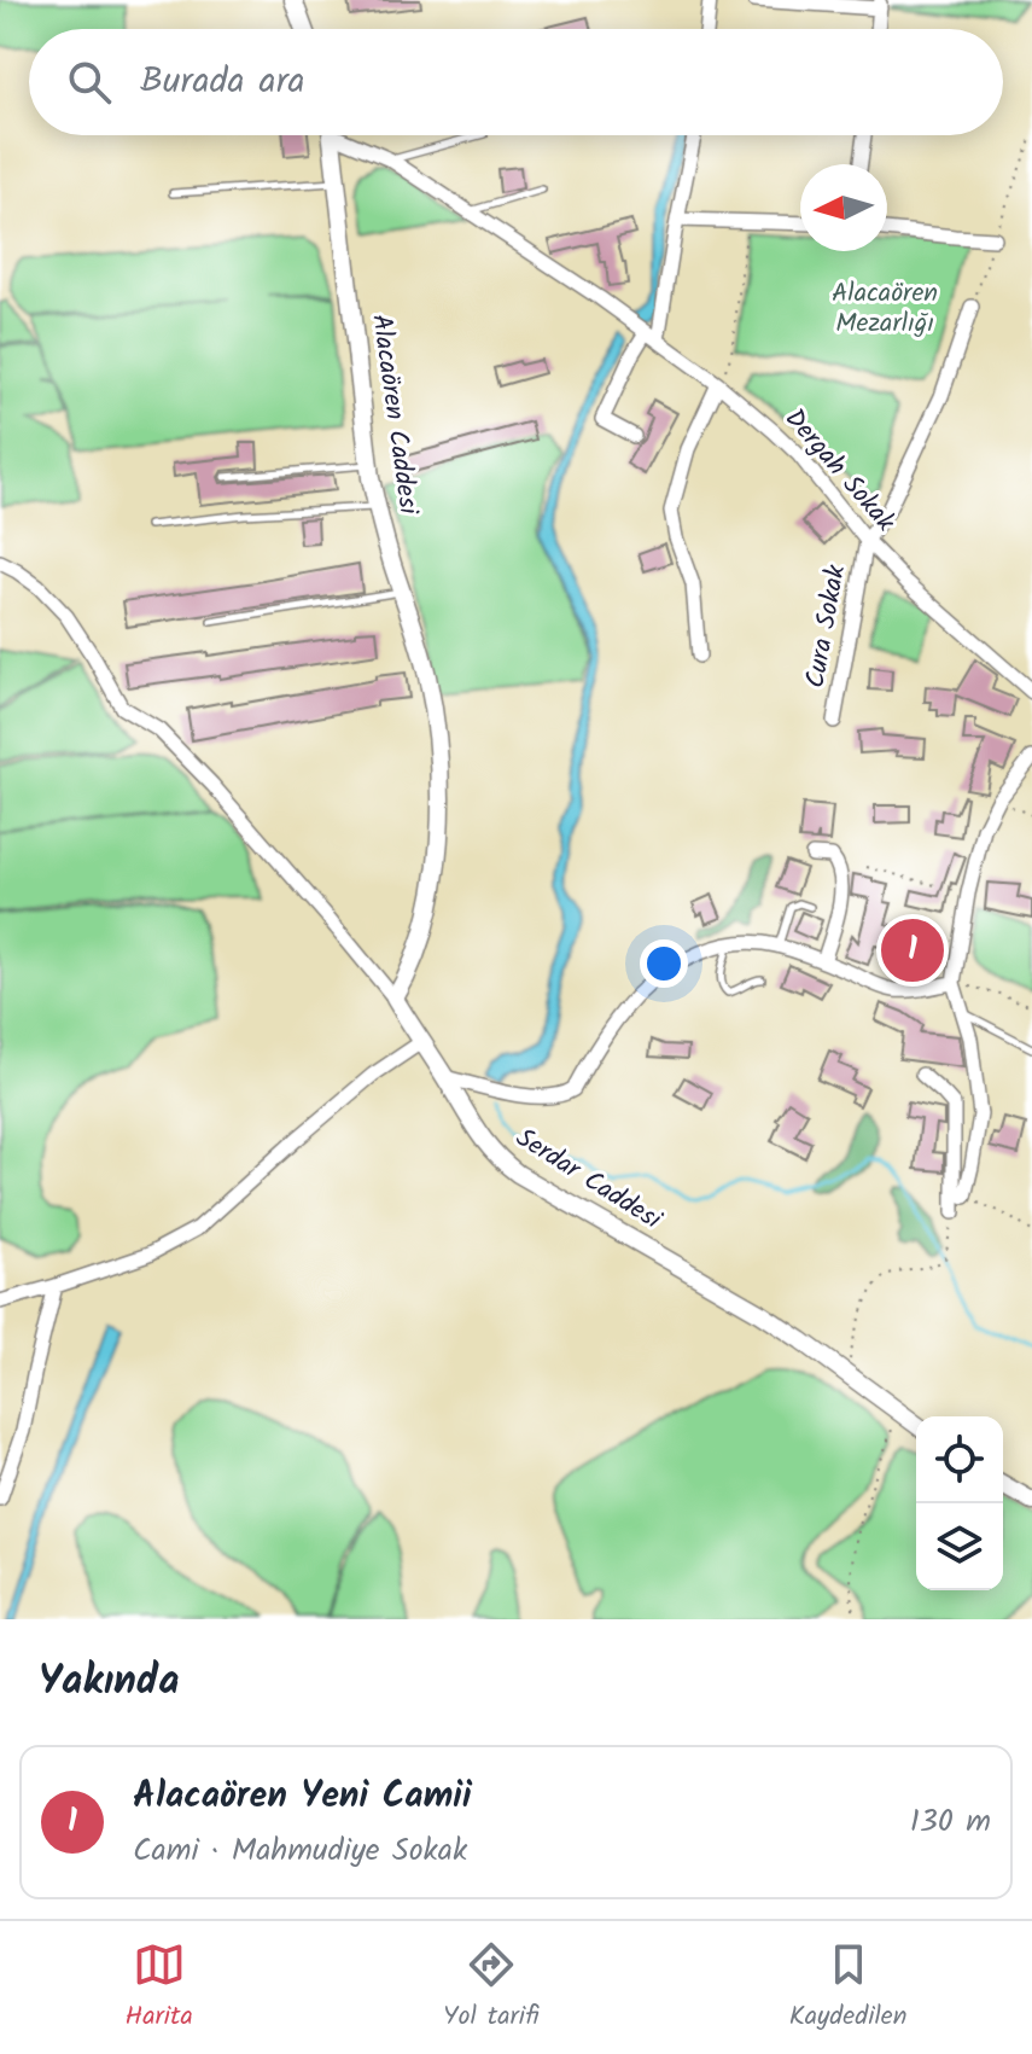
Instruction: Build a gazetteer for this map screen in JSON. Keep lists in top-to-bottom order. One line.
{"streets":{"street":["Alacaören Caddesi","Dergah Sokak","Cura Sokak","Serdar Caddesi"]},"crossings":[["Alacaören Caddesi","Dergah Sokak"],["Alacaören Caddesi","Serdar Caddesi"],["Dergah Sokak","Cura Sokak"]],"parks":["Alacaören Mezarlığı"],"north":"left","page":{"search":"Burada ara","pins":"1","heading":"Yakında","list":[{"mark":"1","name":"Alacaören Yeni Camii","note":"Cami · Mahmudiye Sokak","value":"130 m"}],"nav":["Harita","Yol tarifi","Kaydedilen"]}}
